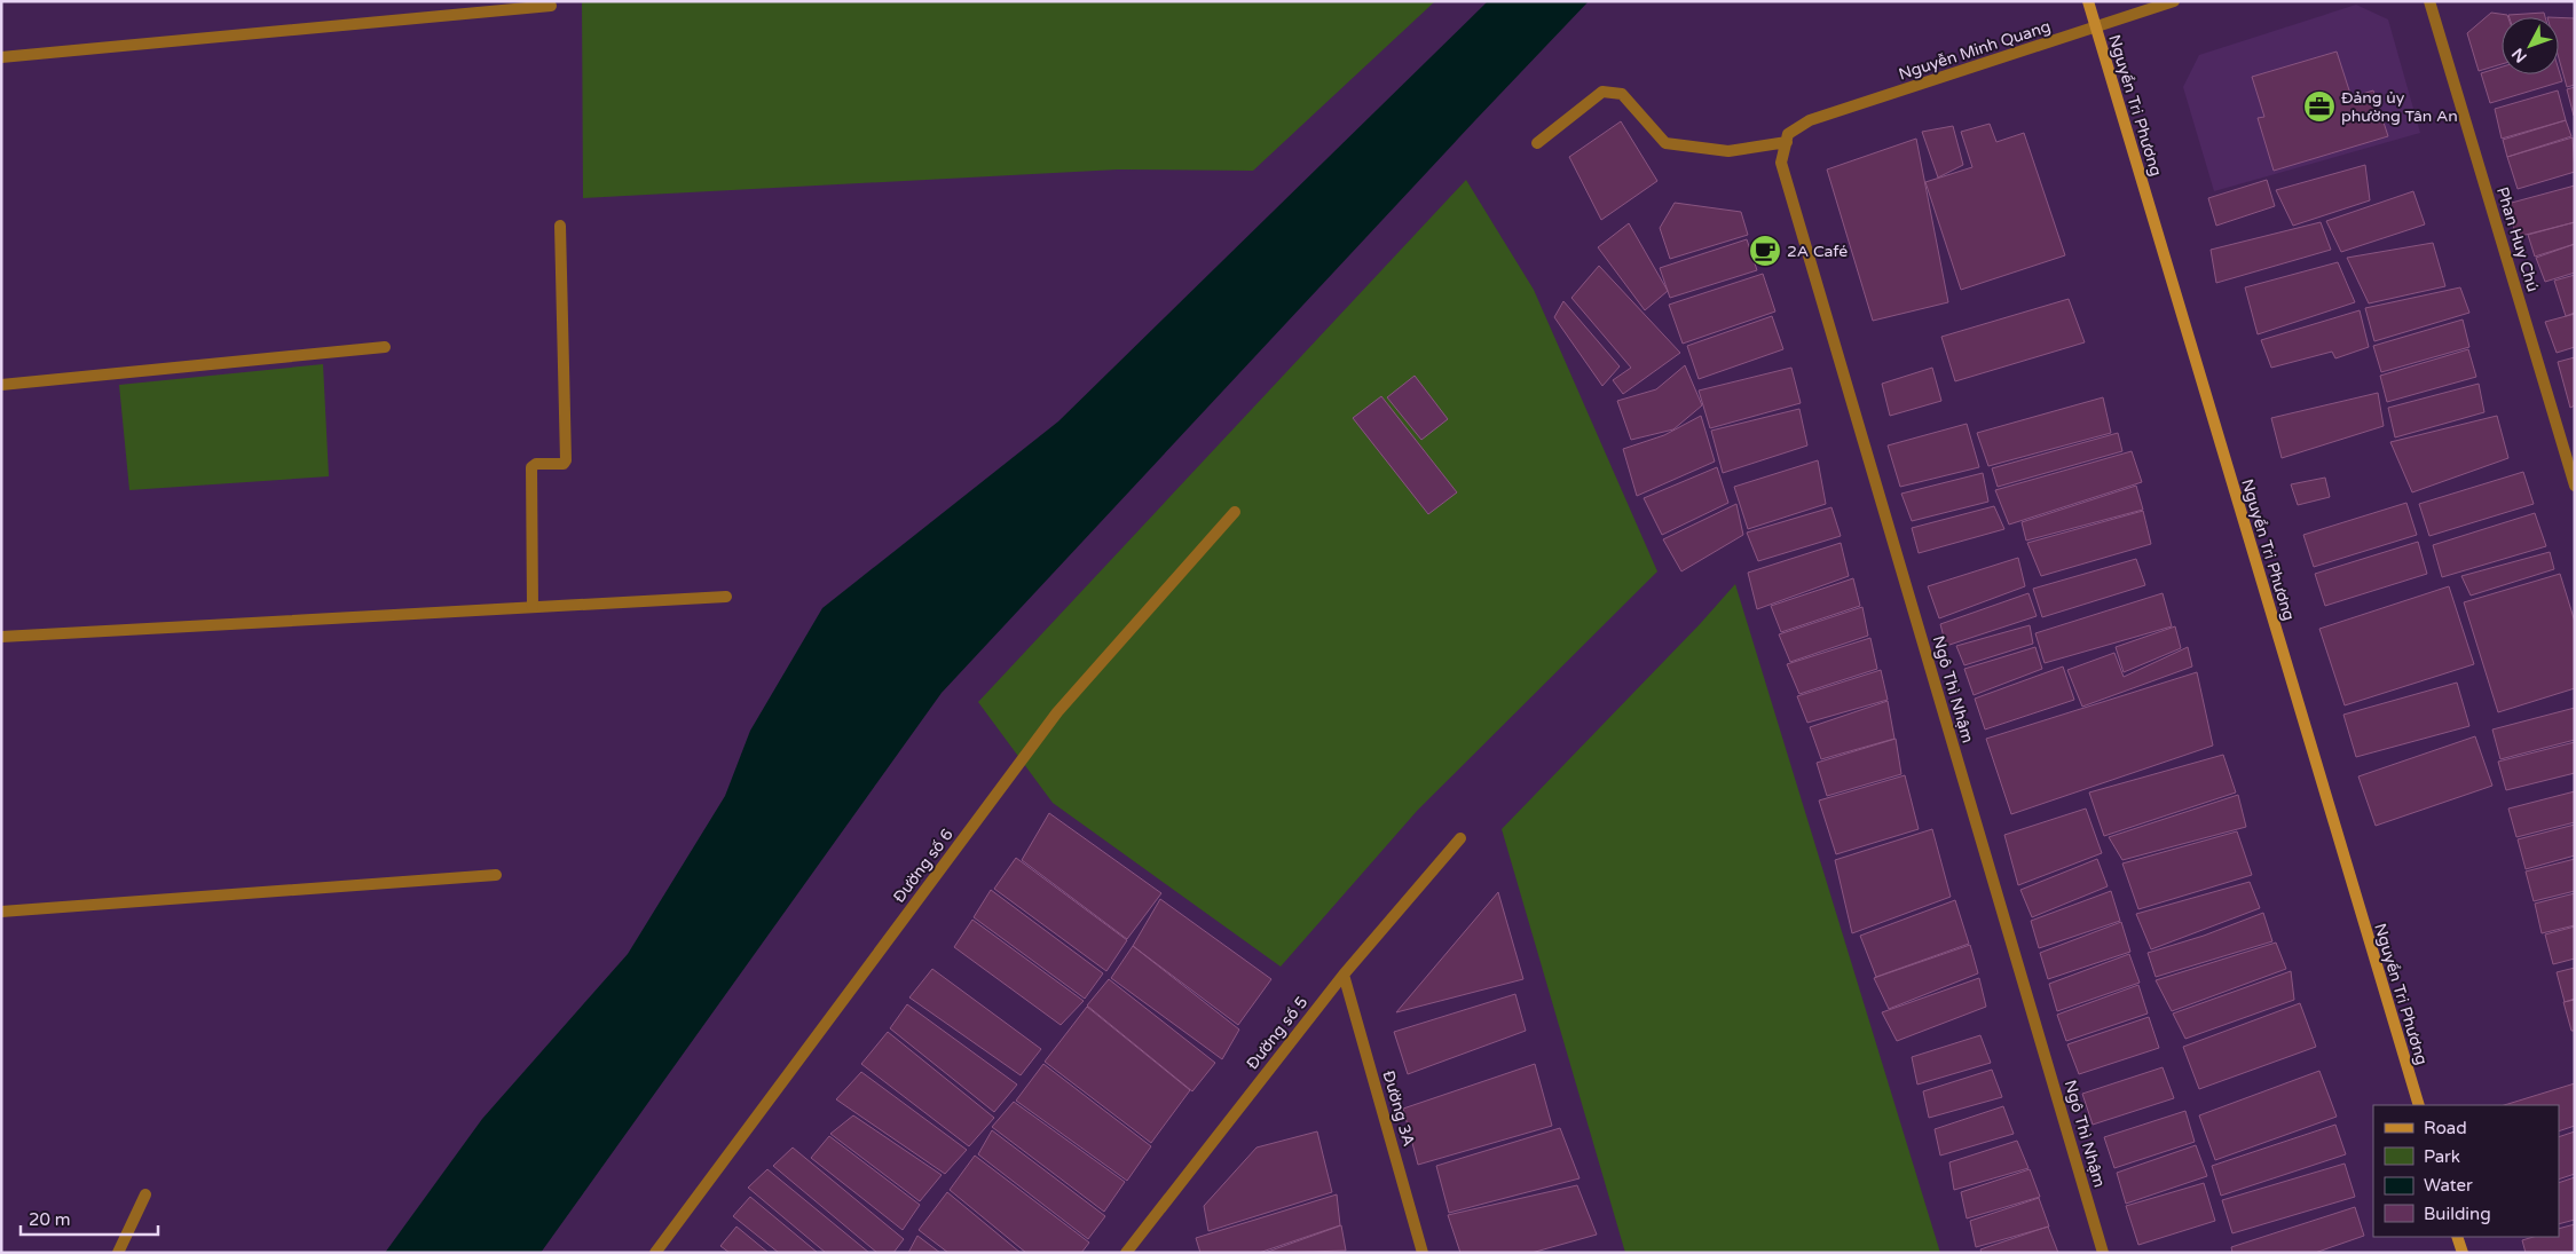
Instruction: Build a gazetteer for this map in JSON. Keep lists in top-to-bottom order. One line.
{"streets":{"street":["Nguyễn Minh Quang","Nguyển Tri Phương","Phan Huy Chú","Ngô Thì Nhậm","Đường số 6","Đường số 5","Đường 3A"]},"crossings":[["Nguyễn Minh Quang","Nguyển Tri Phương"],["Nguyễn Minh Quang","Ngô Thì Nhậm"],["Đường số 5","Đường 3A"]],"places":{"office":["Đảng ủy phường Tân An"],"cafe":["2A Café"]},"legend":["Road","Park","Water","Building"],"scale_bar":"20 m","north":"bottom left"}
